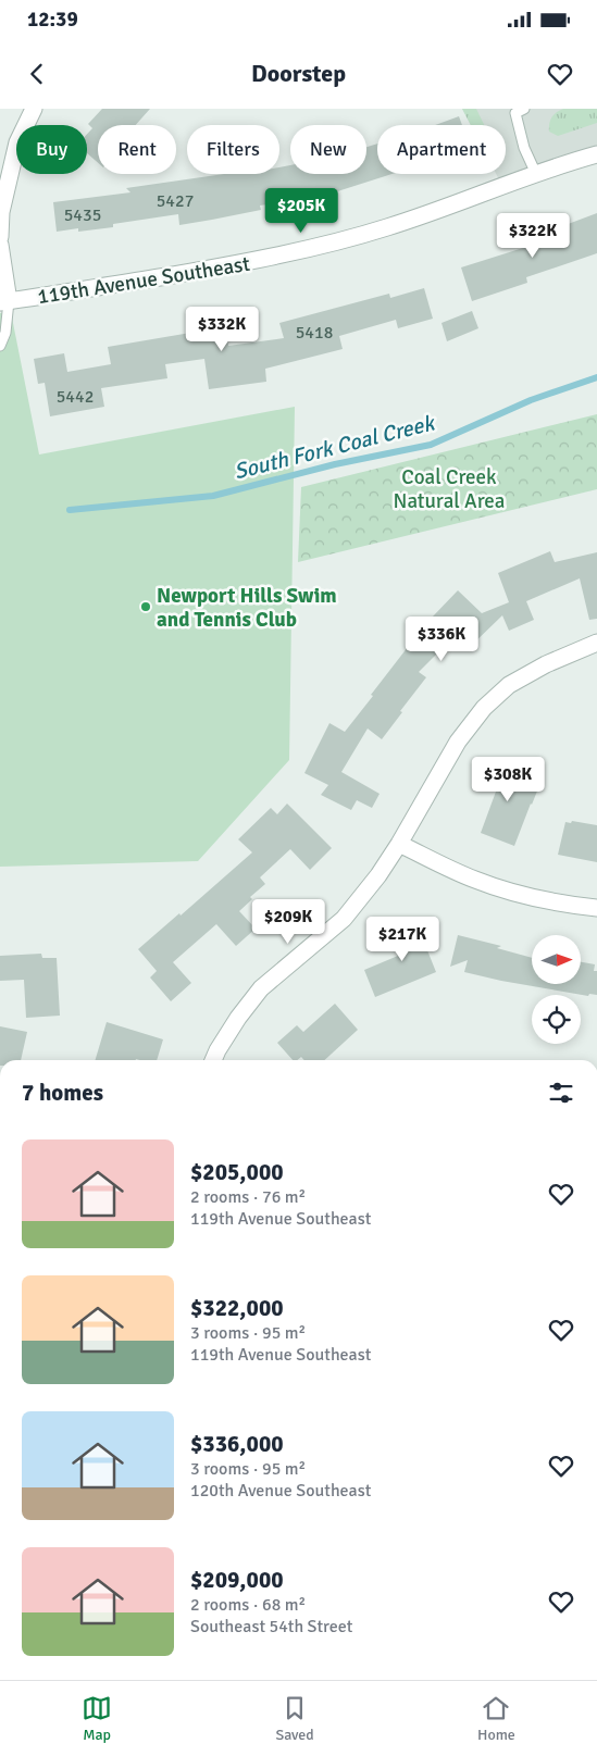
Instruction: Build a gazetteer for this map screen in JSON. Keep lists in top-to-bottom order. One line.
{"streets":{"street":["119th Avenue Southeast"]},"water":["South Fork Coal Creek"],"parks":["Coal Creek Natural Area"],"places":["Newport Hills Swim and Tennis Club"],"house_numbers":["5427","5435","5418","5442"],"north":"right","page":{"status":"12:39","header":"Doorstep","chip":["Buy","Rent","Filters","New","Apartment"],"price":["$205K","$322K","$332K","$336K","$308K","$209K","$217K"],"heading":"7 homes","list":[{"name":"$205,000","note":"2 rooms · 76 m² · 119th Avenue Southeast"},{"name":"$322,000","note":"3 rooms · 95 m² · 119th Avenue Southeast"},{"name":"$336,000","note":"3 rooms · 95 m² · 120th Avenue Southeast"},{"name":"$209,000","note":"2 rooms · 68 m² · Southeast 54th Street"}],"tabs":["Map","Saved","Home"]}}
